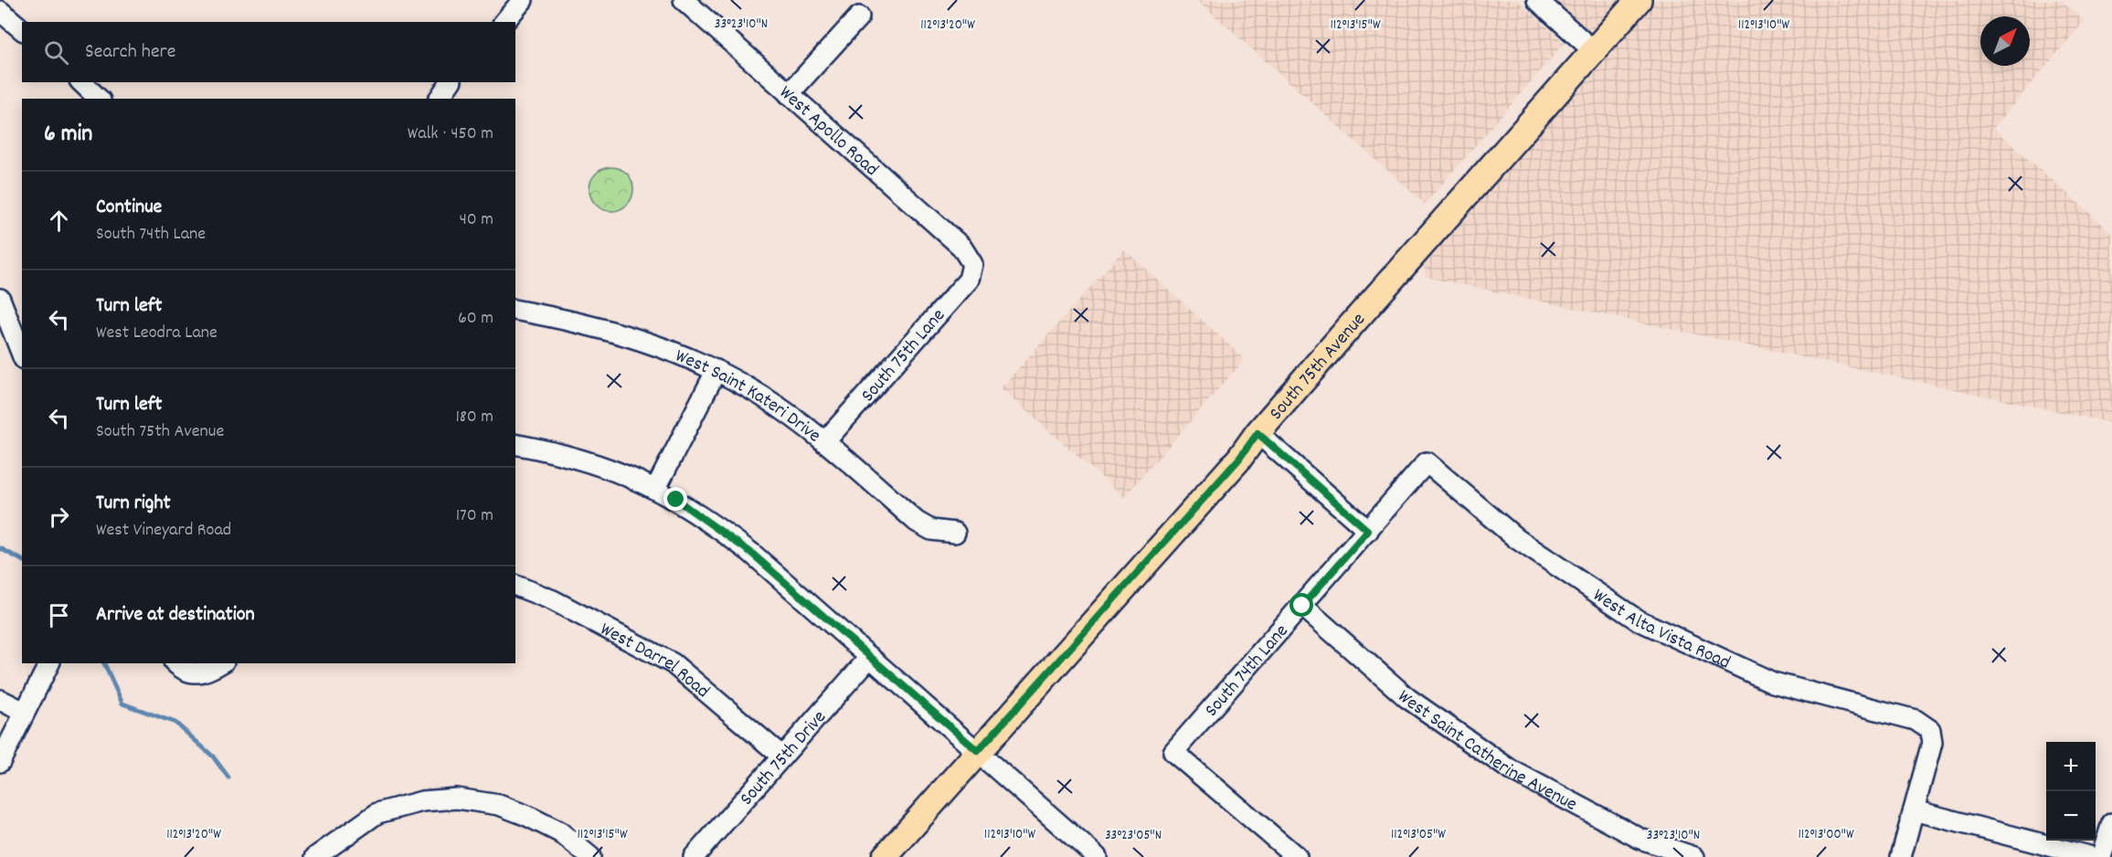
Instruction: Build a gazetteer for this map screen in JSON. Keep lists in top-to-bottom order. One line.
{"streets":{"main road":["South 75th Avenue"],"street":["West Apollo Road","South 75th Lane","West Saint Kateri Drive","West Alta Vista Road","West Darrel Road","South 74th Lane","West Saint Catherine Avenue","South 75th Drive"]},"crossings":[["West Apollo Road","South 75th Lane"],["South 75th Lane","West Saint Kateri Drive"],["West Alta Vista Road","South 74th Lane"],["West Darrel Road","South 75th Drive"],["South 74th Lane","West Saint Catherine Avenue"]],"north":"top right","page":{"search":"Search here","heading":["6 min","Walk · 450 m"],"list":[["Continue","South 74th Lane","40 m"],["Turn left","West Leodra Lane","60 m"],["Turn left","South 75th Avenue","180 m"],["Turn right","West Vineyard Road","170 m"],"Arrive at destination"],"map_buttons":["+","−"]},"coordinates":["33°23'10\"N","112°13'20\"W","112°13'15\"W","112°13'10\"W","112°13'05\"W","112°13'00\"W","33°23'05\"N"]}
